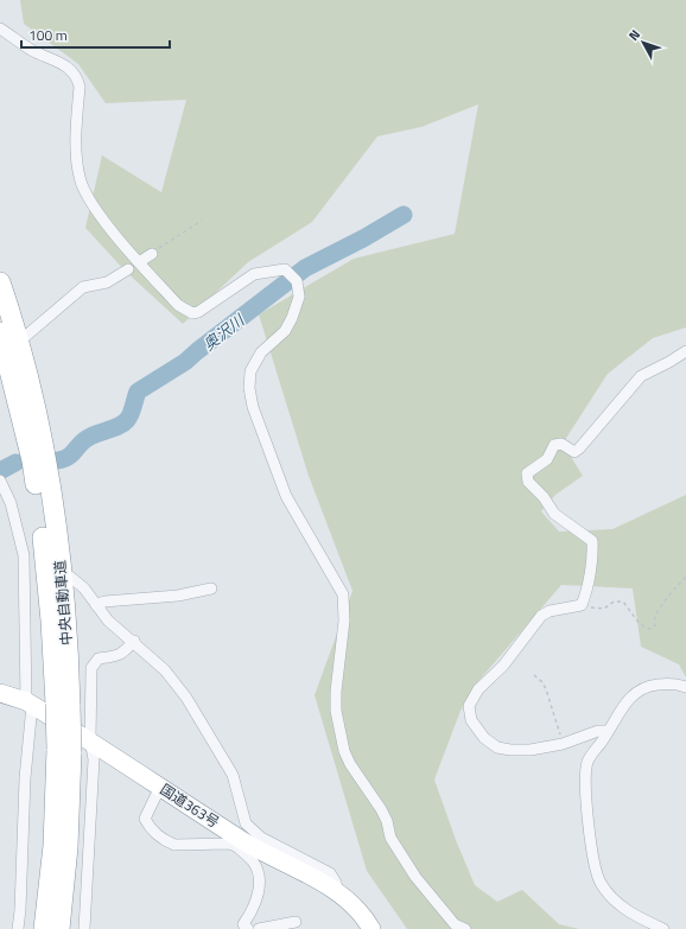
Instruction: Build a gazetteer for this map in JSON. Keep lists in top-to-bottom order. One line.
{"streets":{"highway":["中央自動車道","国道363号"]},"water":["奥沢川"],"scale_bar":"100 m","north":"top left"}
